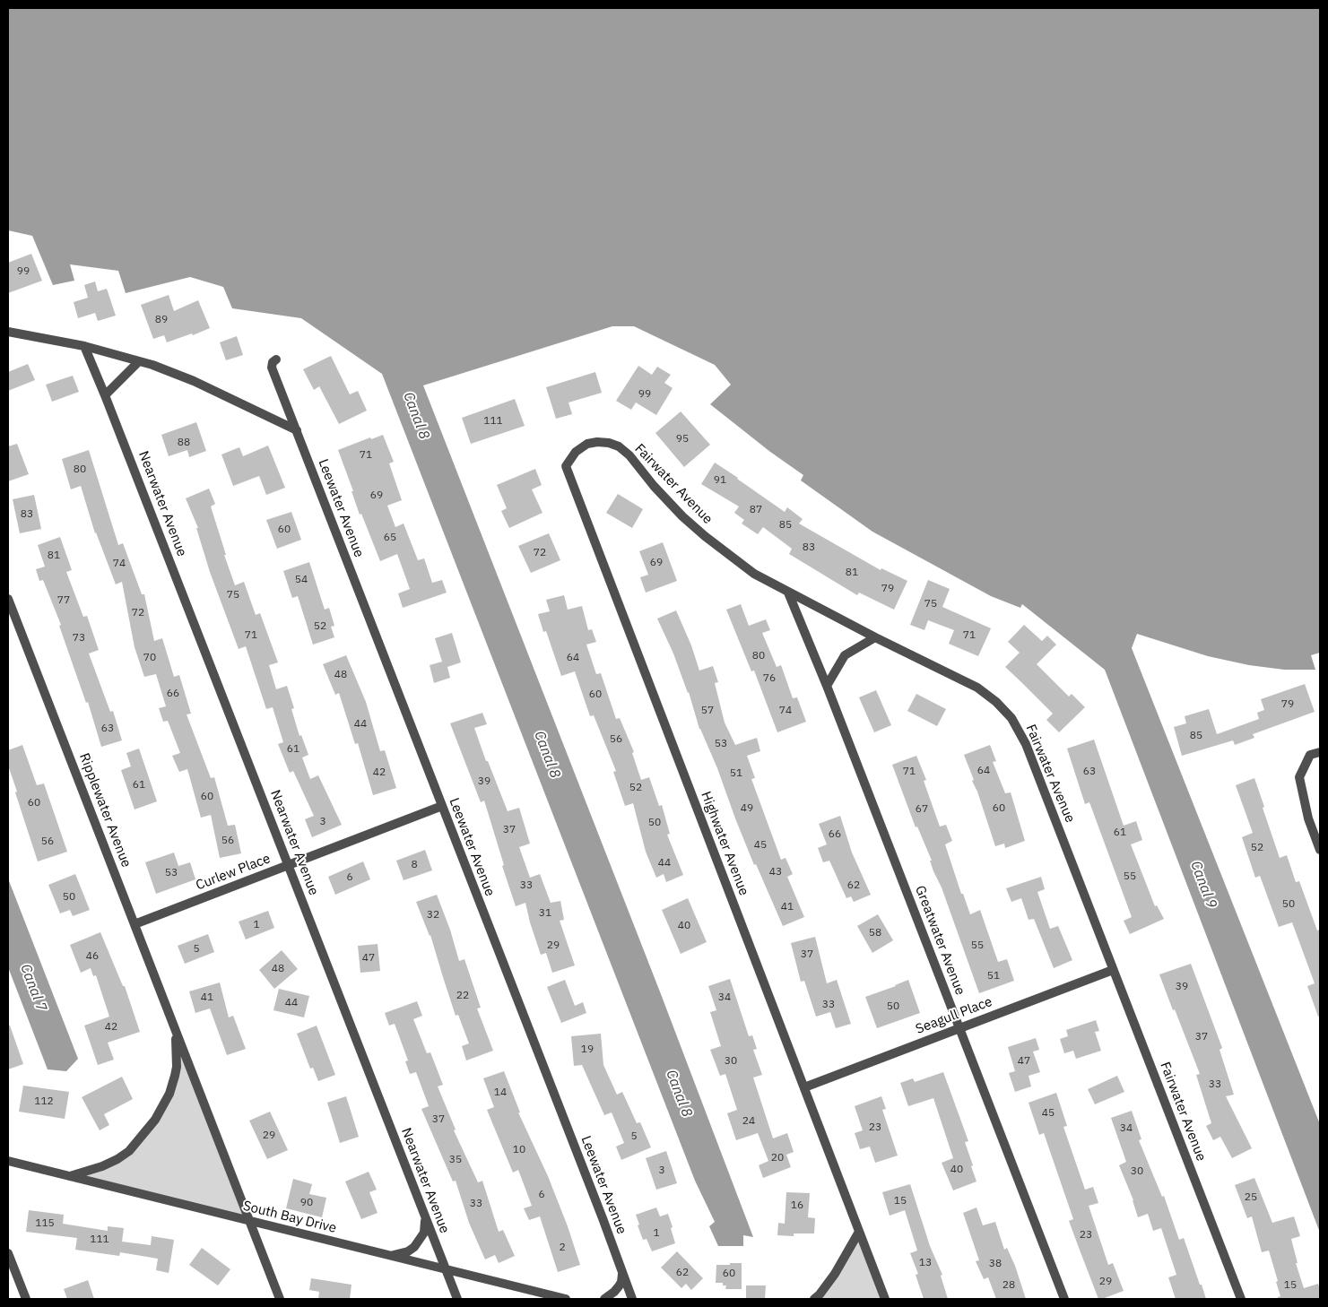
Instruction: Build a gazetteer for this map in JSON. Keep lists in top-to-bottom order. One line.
{"streets":{"street":["Fairwater Avenue","Nearwater Avenue","Leewater Avenue","Ripplewater Avenue","Highwater Avenue","Curlew Place","Greatwater Avenue","Seagull Place","South Bay Drive"]},"crossings":[["Fairwater Avenue","Highwater Avenue"],["Fairwater Avenue","Greatwater Avenue"],["Fairwater Avenue","Seagull Place"],["Nearwater Avenue","Curlew Place"],["Nearwater Avenue","South Bay Drive"],["Leewater Avenue","Curlew Place"],["Ripplewater Avenue","Curlew Place"],["Ripplewater Avenue","South Bay Drive"],["Highwater Avenue","Seagull Place"],["Greatwater Avenue","Seagull Place"]],"water":["Canal 8","Canal 9","Canal 7"],"house_numbers":["99","89","99","111","95","88","71","80","91","69","87","83","85","60","65","83","72","81","69","74","81","54","79","75","77","75","72","52","71","71","73","80","70","64","48","76","66","60","79","57","74","44","63","85","56","53","61","64","71","63","42","51","39","61","52","60","60","49","60","67","3","50","37","61","66","56","56","45","52","44","8","43","53","55","6","33","62","50","50","41","31","32","1","40","58","29","55","5","37","46","47","48","51","39","22","41","34","44","33","50","42","37","19","30","47","33","14","112","45","37","24","23","34","29","5","10","20","35","40","3","30","6","25","15","90","33","16","115","1","23","111","2","13","38","62","60","29","28","15"]}
